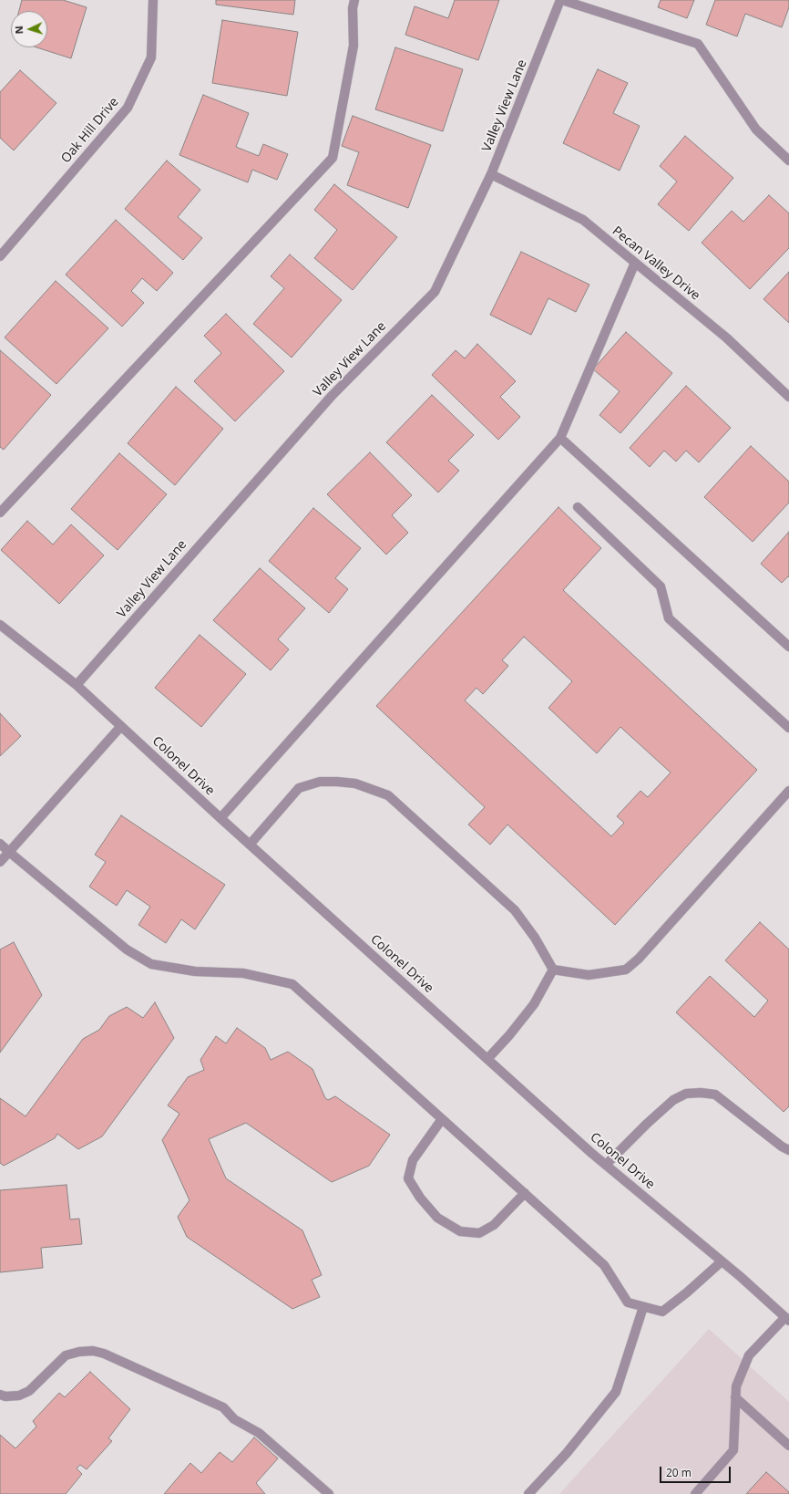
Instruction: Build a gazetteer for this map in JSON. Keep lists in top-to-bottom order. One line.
{"streets":{"street":["Valley View Lane","Oak Hill Drive","Pecan Valley Drive","Colonel Drive"]},"crossings":[["Valley View Lane","Pecan Valley Drive"],["Valley View Lane","Colonel Drive"]],"scale_bar":"20 m","north":"left"}
